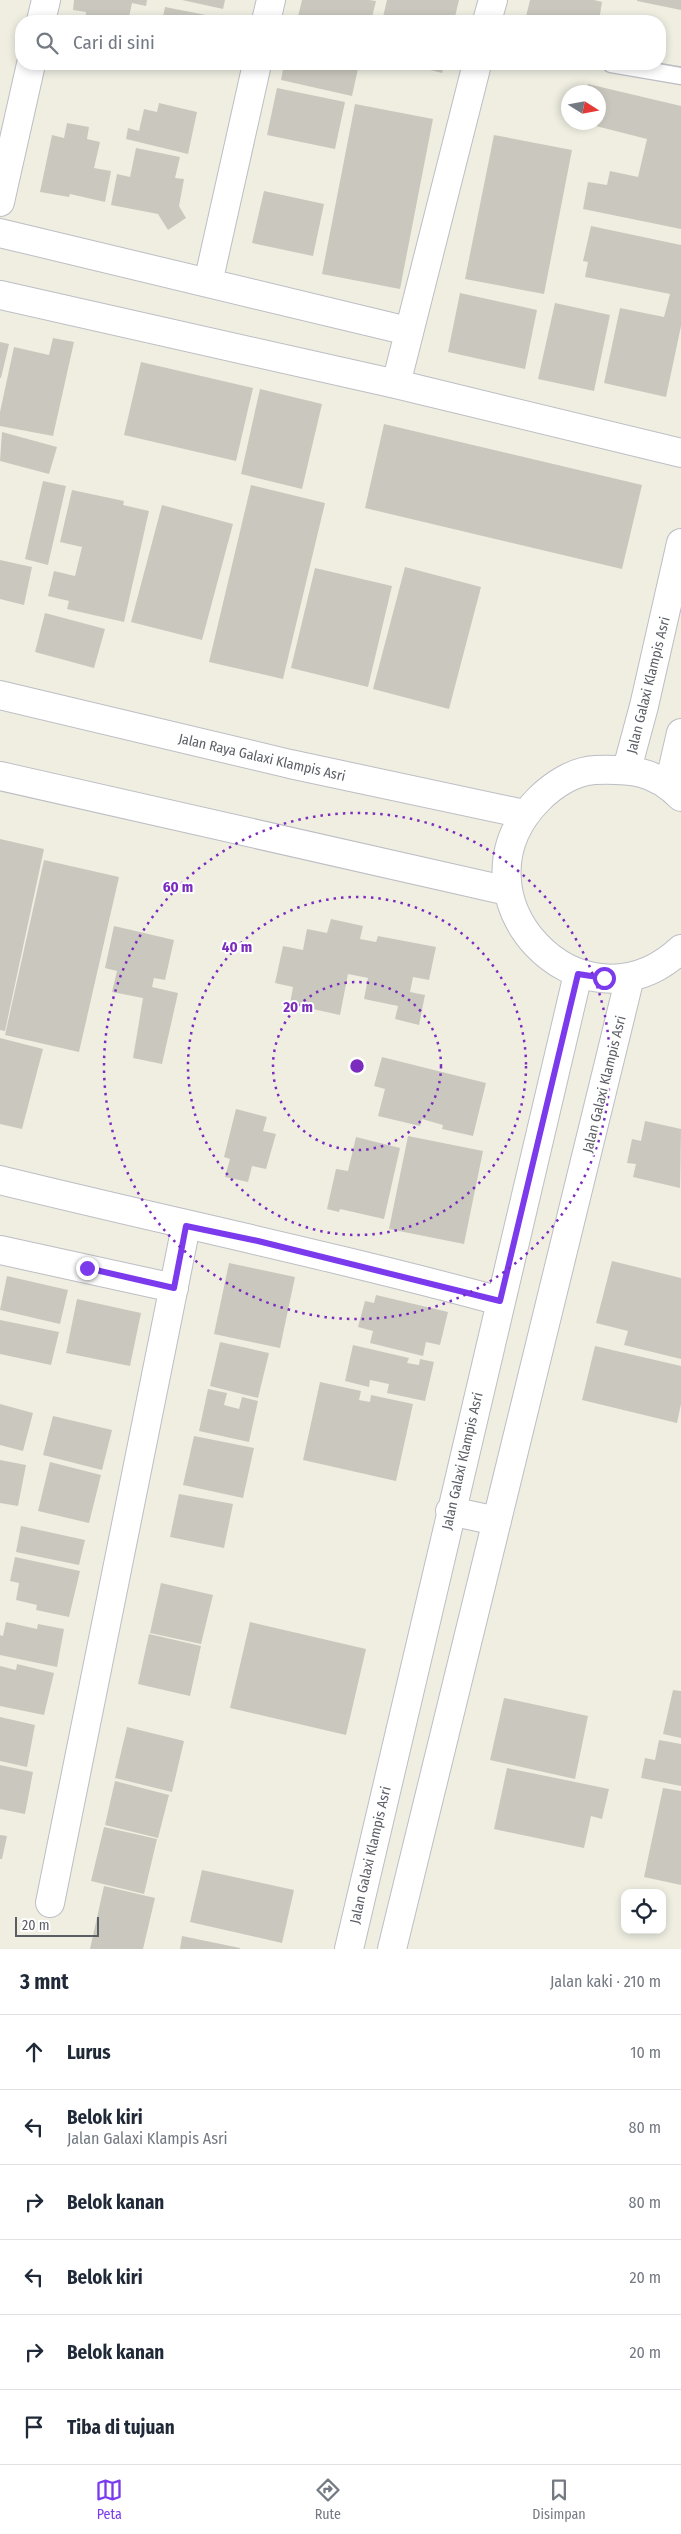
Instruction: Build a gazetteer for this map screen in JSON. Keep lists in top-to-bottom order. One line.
{"streets":{"street":["Jalan Galaxi Klampis Asri","Jalan Raya Galaxi Klampis Asri"]},"scale_bar":"20 m","north":"right","page":{"search":"Cari di sini","scale":"20 m","heading":["3 mnt","Jalan kaki · 210 m"],"list":[["Lurus","10 m"],["Belok kiri","Jalan Galaxi Klampis Asri","80 m"],["Belok kanan","80 m"],["Belok kiri","20 m"],["Belok kanan","20 m"],"Tiba di tujuan"],"nav":["Peta","Rute","Disimpan"]},"rings":["60 m","40 m","20 m"]}
